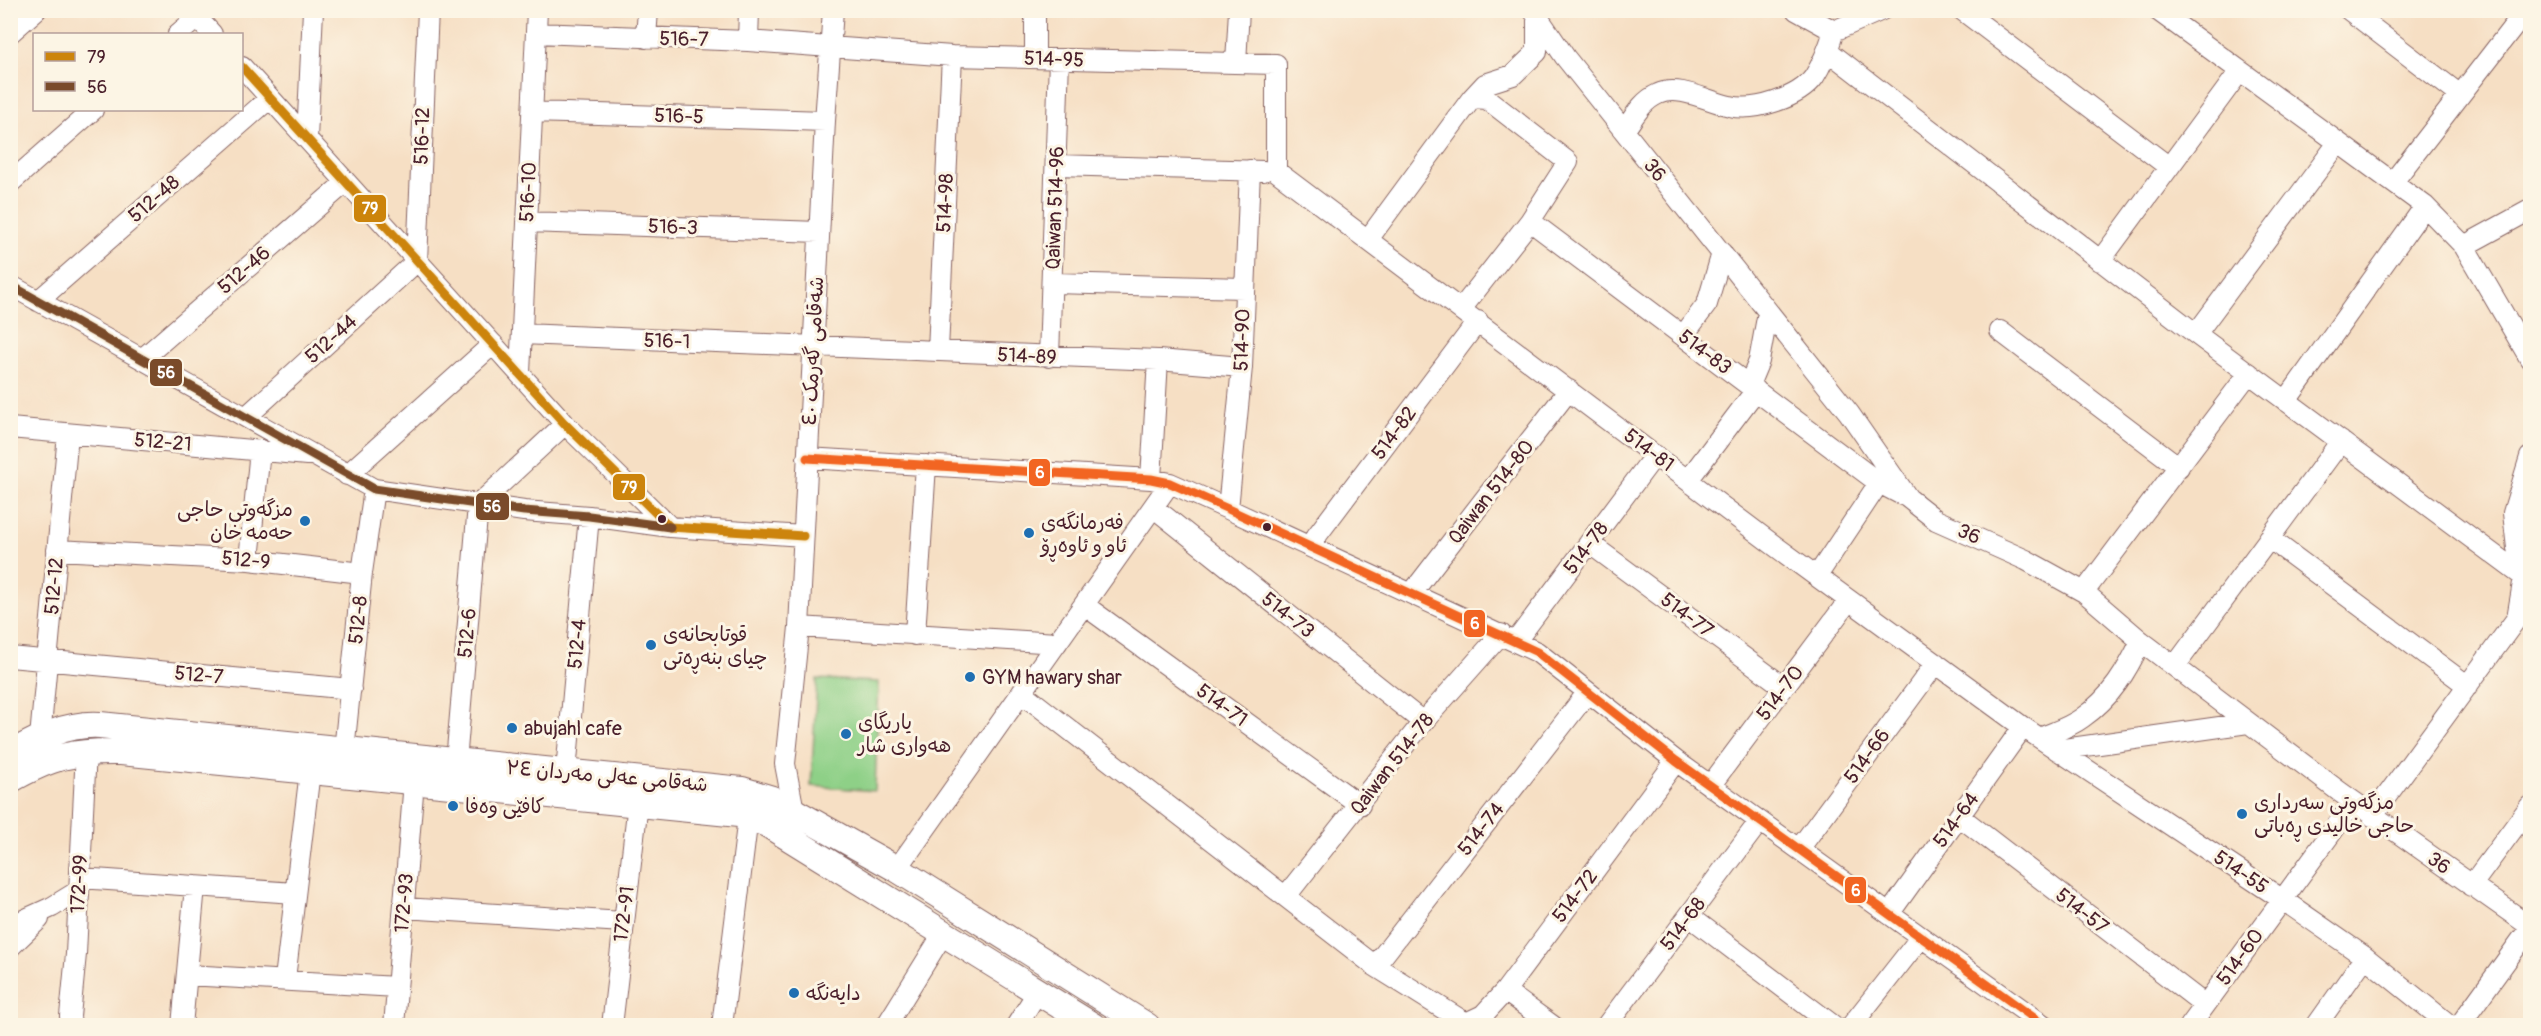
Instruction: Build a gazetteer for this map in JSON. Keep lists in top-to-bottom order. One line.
{"streets":{"main road":["شەقامی عەلی مەردان ٣٤"],"street":["516-7","514-95","516-5","516-12","36","516-10","512-48","514-98","Qaiwan 514-96","516-3","512-46","512-44","514-90","516-1","شەقامی گەرمک ٤٠","514-83","514-89","514-82","512-21","514-81","Qaiwan 514-80","514-78","512-9","512-12","514-73","514-77","512-8","512-6","512-4","512-7","514-70","514-71","514-66","Qaiwan 514-78","514-64","514-74","514-55","172-99","514-72","172-93","514-57","172-91","514-68","514-60"]},"crossings":[["516-7","514-95"],["516-7","516-10"],["516-7","شەقامی گەرمک ٤٠"],["514-95","514-98"],["514-95","Qaiwan 514-96"],["514-95","شەقامی گەرمک ٤٠"],["514-95","514-81"],["516-5","516-10"],["516-5","شەقامی گەرمک ٤٠"],["516-12","512-44"],["36","514-83"],["36","514-60"],["516-10","516-3"],["516-10","516-1"],["514-98","514-89"],["Qaiwan 514-96","514-89"],["516-3","شەقامی گەرمک ٤٠"],["514-90","514-89"],["516-1","شەقامی گەرمک ٤٠"],["516-1","514-89"],["شەقامی گەرمک ٤٠","514-89"],["شەقامی گەرمک ٤٠","شەقامی عەلی مەردان ٣٤"],["514-82","514-81"],["512-21","512-12"],["514-81","Qaiwan 514-80"],["514-81","514-78"],["514-81","514-70"],["514-81","514-66"],["514-81","514-64"],["514-81","514-55"],["514-78","514-77"],["514-78","Qaiwan 514-78"],["512-9","512-12"],["512-9","512-8"],["512-12","512-7"],["512-12","شەقامی عەلی مەردان ٣٤"],["514-73","Qaiwan 514-78"],["514-77","514-70"],["512-8","512-7"],["512-8","شەقامی عەلی مەردان ٣٤"],["512-6","شەقامی عەلی مەردان ٣٤"],["512-4","شەقامی عەلی مەردان ٣٤"],["514-71","Qaiwan 514-78"],["شەقامی عەلی مەردان ٣٤","172-99"],["شەقامی عەلی مەردان ٣٤","172-93"],["شەقامی عەلی مەردان ٣٤","172-91"],["514-64","514-55"],["514-64","514-57"],["514-74","514-72"],["514-55","514-60"],["514-57","514-60"]],"places":["مزگەوتی حاجی حەمە خان","فەرمانگەی ئاو و ئاوەڕۆ","قوتابحانەی چیای بنەڕەتی","GYM hawary shar","abujahl cafe","یاریگای هەواری شار","کافێی وەفا","مزگەوتی سەرداری حاجی خالیدی ڕەباتی","دایەنگە"],"lines":["transit line 79","transit line 56","transit line 6"],"legend":["79","56"]}
